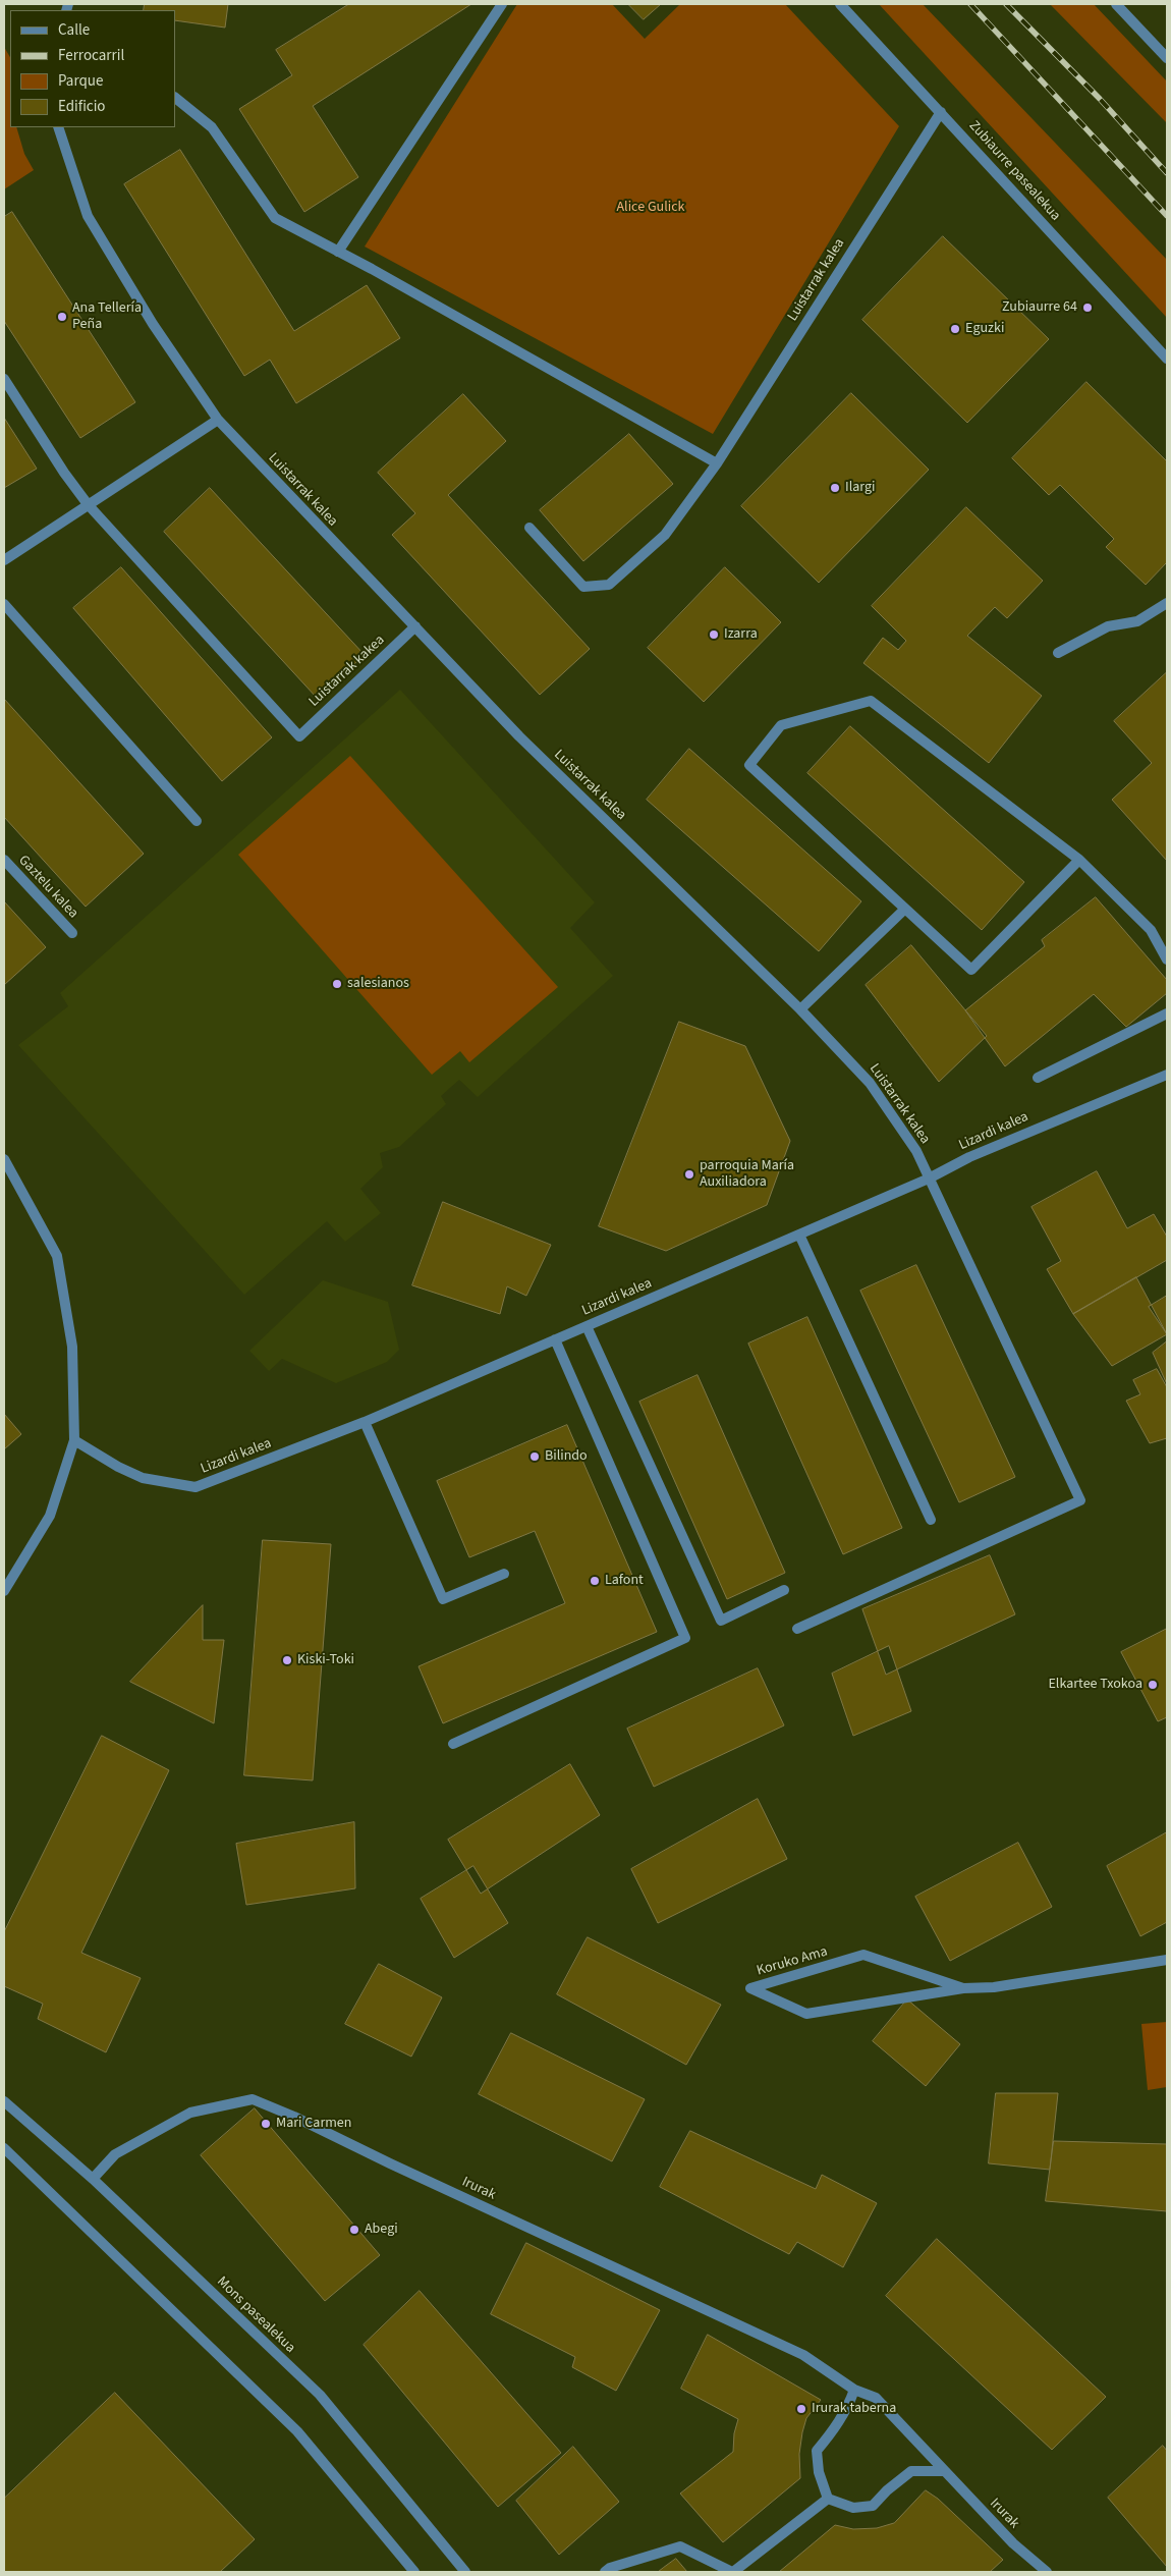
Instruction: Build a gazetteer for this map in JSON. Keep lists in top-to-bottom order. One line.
{"streets":{"street":["Zubiaurre pasealekua","Luistarrak kalea","Luistarrak kakea","Gaztelu kalea","Lizardi kalea","Koruko Ama","Irurak","Mons pasealekua"]},"crossings":[["Zubiaurre pasealekua","Luistarrak kalea"],["Luistarrak kalea","Luistarrak kakea"],["Luistarrak kalea","Lizardi kalea"],["Irurak","Mons pasealekua"]],"parks":["Alice Gulick"],"places":["Zubiaurre 64","Ana Tellería Peña","Eguzki","Ilargi","Izarra","salesianos","parroquia María Auxiliadora","Bilindo","Lafont","Kiski-Toki","Elkartee Txokoa","Mari Carmen","Abegi","Irurak taberna"],"legend":["Calle","Ferrocarril","Parque","Edificio"]}
